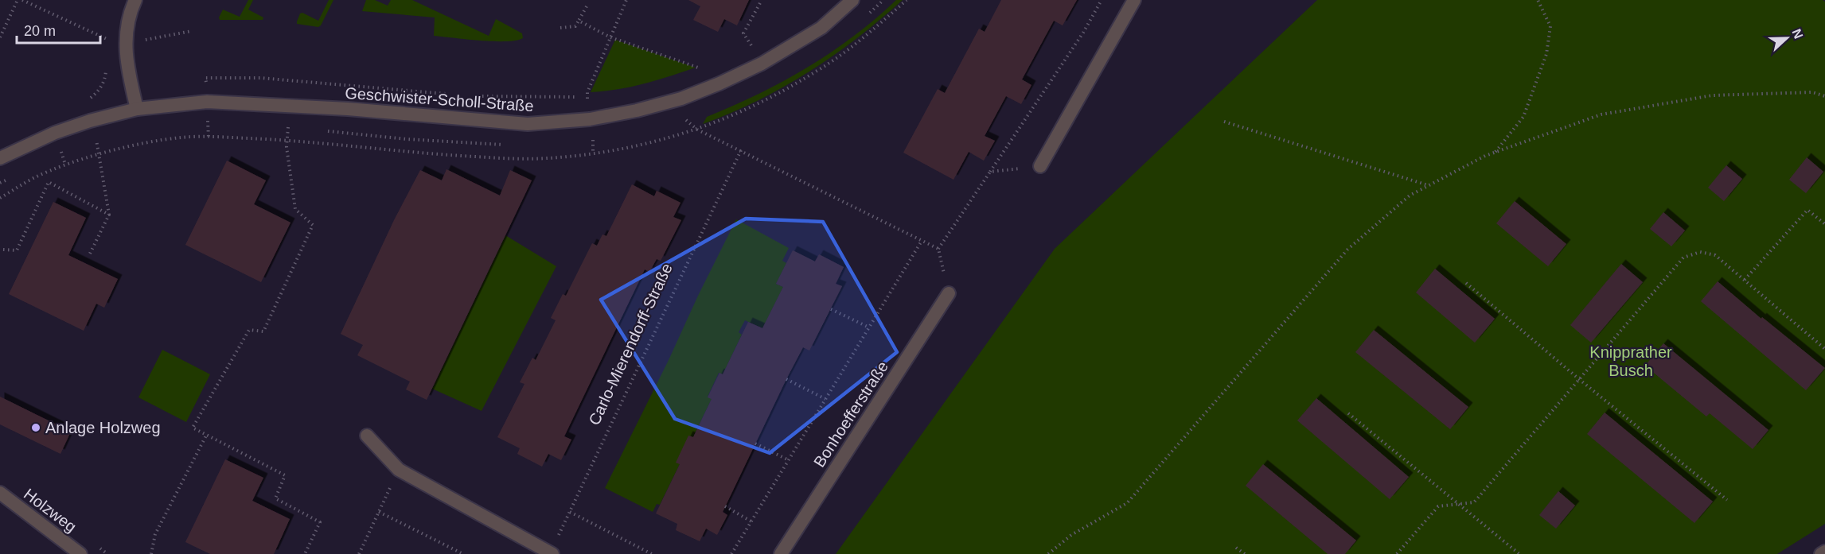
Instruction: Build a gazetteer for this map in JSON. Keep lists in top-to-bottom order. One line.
{"streets":{"street":["Geschwister-Scholl-Straße","Bonhoefferstraße","Holzweg"],"path":["Carlo-Mierendorff-Straße"]},"parks":["Knipprather Busch"],"places":["Anlage Holzweg"],"scale_bar":"20 m","north":"right"}
